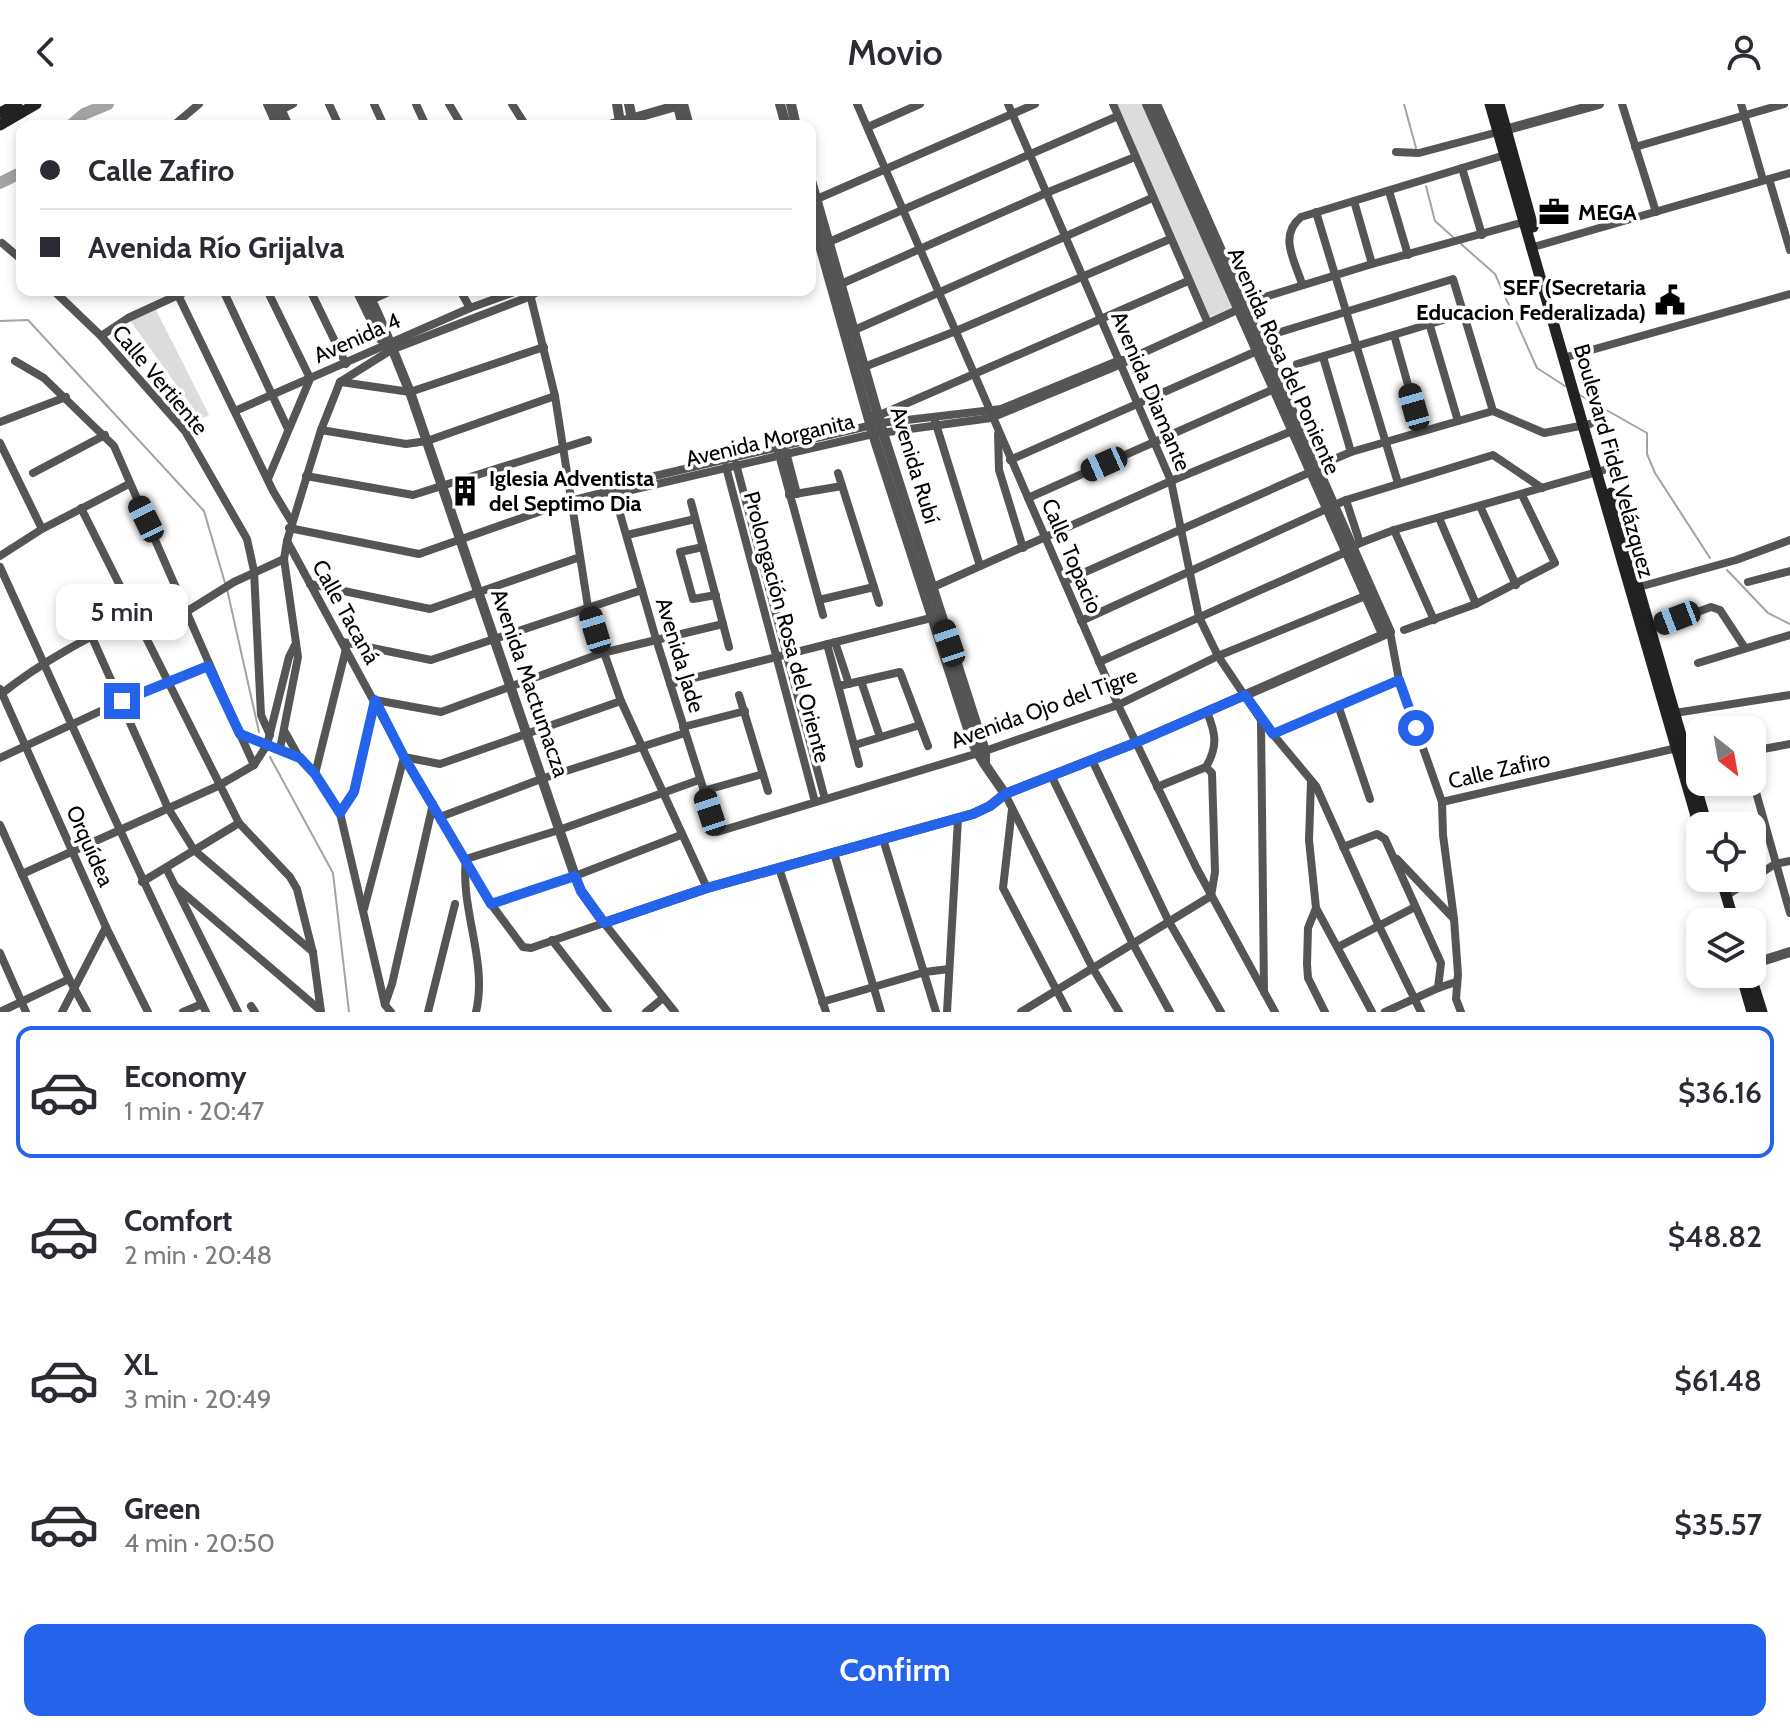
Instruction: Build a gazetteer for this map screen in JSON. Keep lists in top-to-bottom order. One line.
{"streets":{"main road":["Boulevard Fidel Velázquez"],"street":["Avenida 4","Avenida Rosa del Poniente","Calle Vertiente","Avenida Diamante","Avenida Morganita","Avenida Rubí","Calle Topacio","Calle Tacaná","Prolongación Rosa del Oriente","Avenida Jade","Avenida Mactumacza","Avenida Ojo del Tigre","Calle Zafiro","Orquídea"]},"crossings":[["Avenida 4","Avenida Mactumacza"],["Avenida Rosa del Poniente","Avenida Morganita"],["Avenida Diamante","Avenida Morganita"],["Avenida Diamante","Avenida Ojo del Tigre"],["Avenida Morganita","Boulevard Fidel Velázquez"],["Avenida Morganita","Avenida Rubí"],["Avenida Morganita","Calle Topacio"],["Avenida Morganita","Prolongación Rosa del Oriente"],["Avenida Morganita","Avenida Jade"],["Avenida Morganita","Avenida Mactumacza"],["Boulevard Fidel Velázquez","Calle Zafiro"],["Avenida Rubí","Avenida Ojo del Tigre"],["Calle Topacio","Avenida Ojo del Tigre"],["Prolongación Rosa del Oriente","Avenida Ojo del Tigre"],["Avenida Jade","Avenida Ojo del Tigre"]],"places":{"office":["MEGA"],"public building":["SEF (Secretaria Educacion Federalizada)"],"building":["Iglesia Adventista del Septimo Dia"]},"north":"bottom right","page":{"header":"Movio","banner":["Calle Zafiro","Avenida Río Grijalva"],"bubble":"5 min","list":[{"name":"Economy","note":"1 min · 20:47","value":"$36.16"},{"name":"Comfort","note":"2 min · 20:48","value":"$48.82"},{"name":"XL","note":"3 min · 20:49","value":"$61.48"},{"name":"Green","note":"4 min · 20:50","value":"$35.57"}],"buttons":"Confirm"}}
